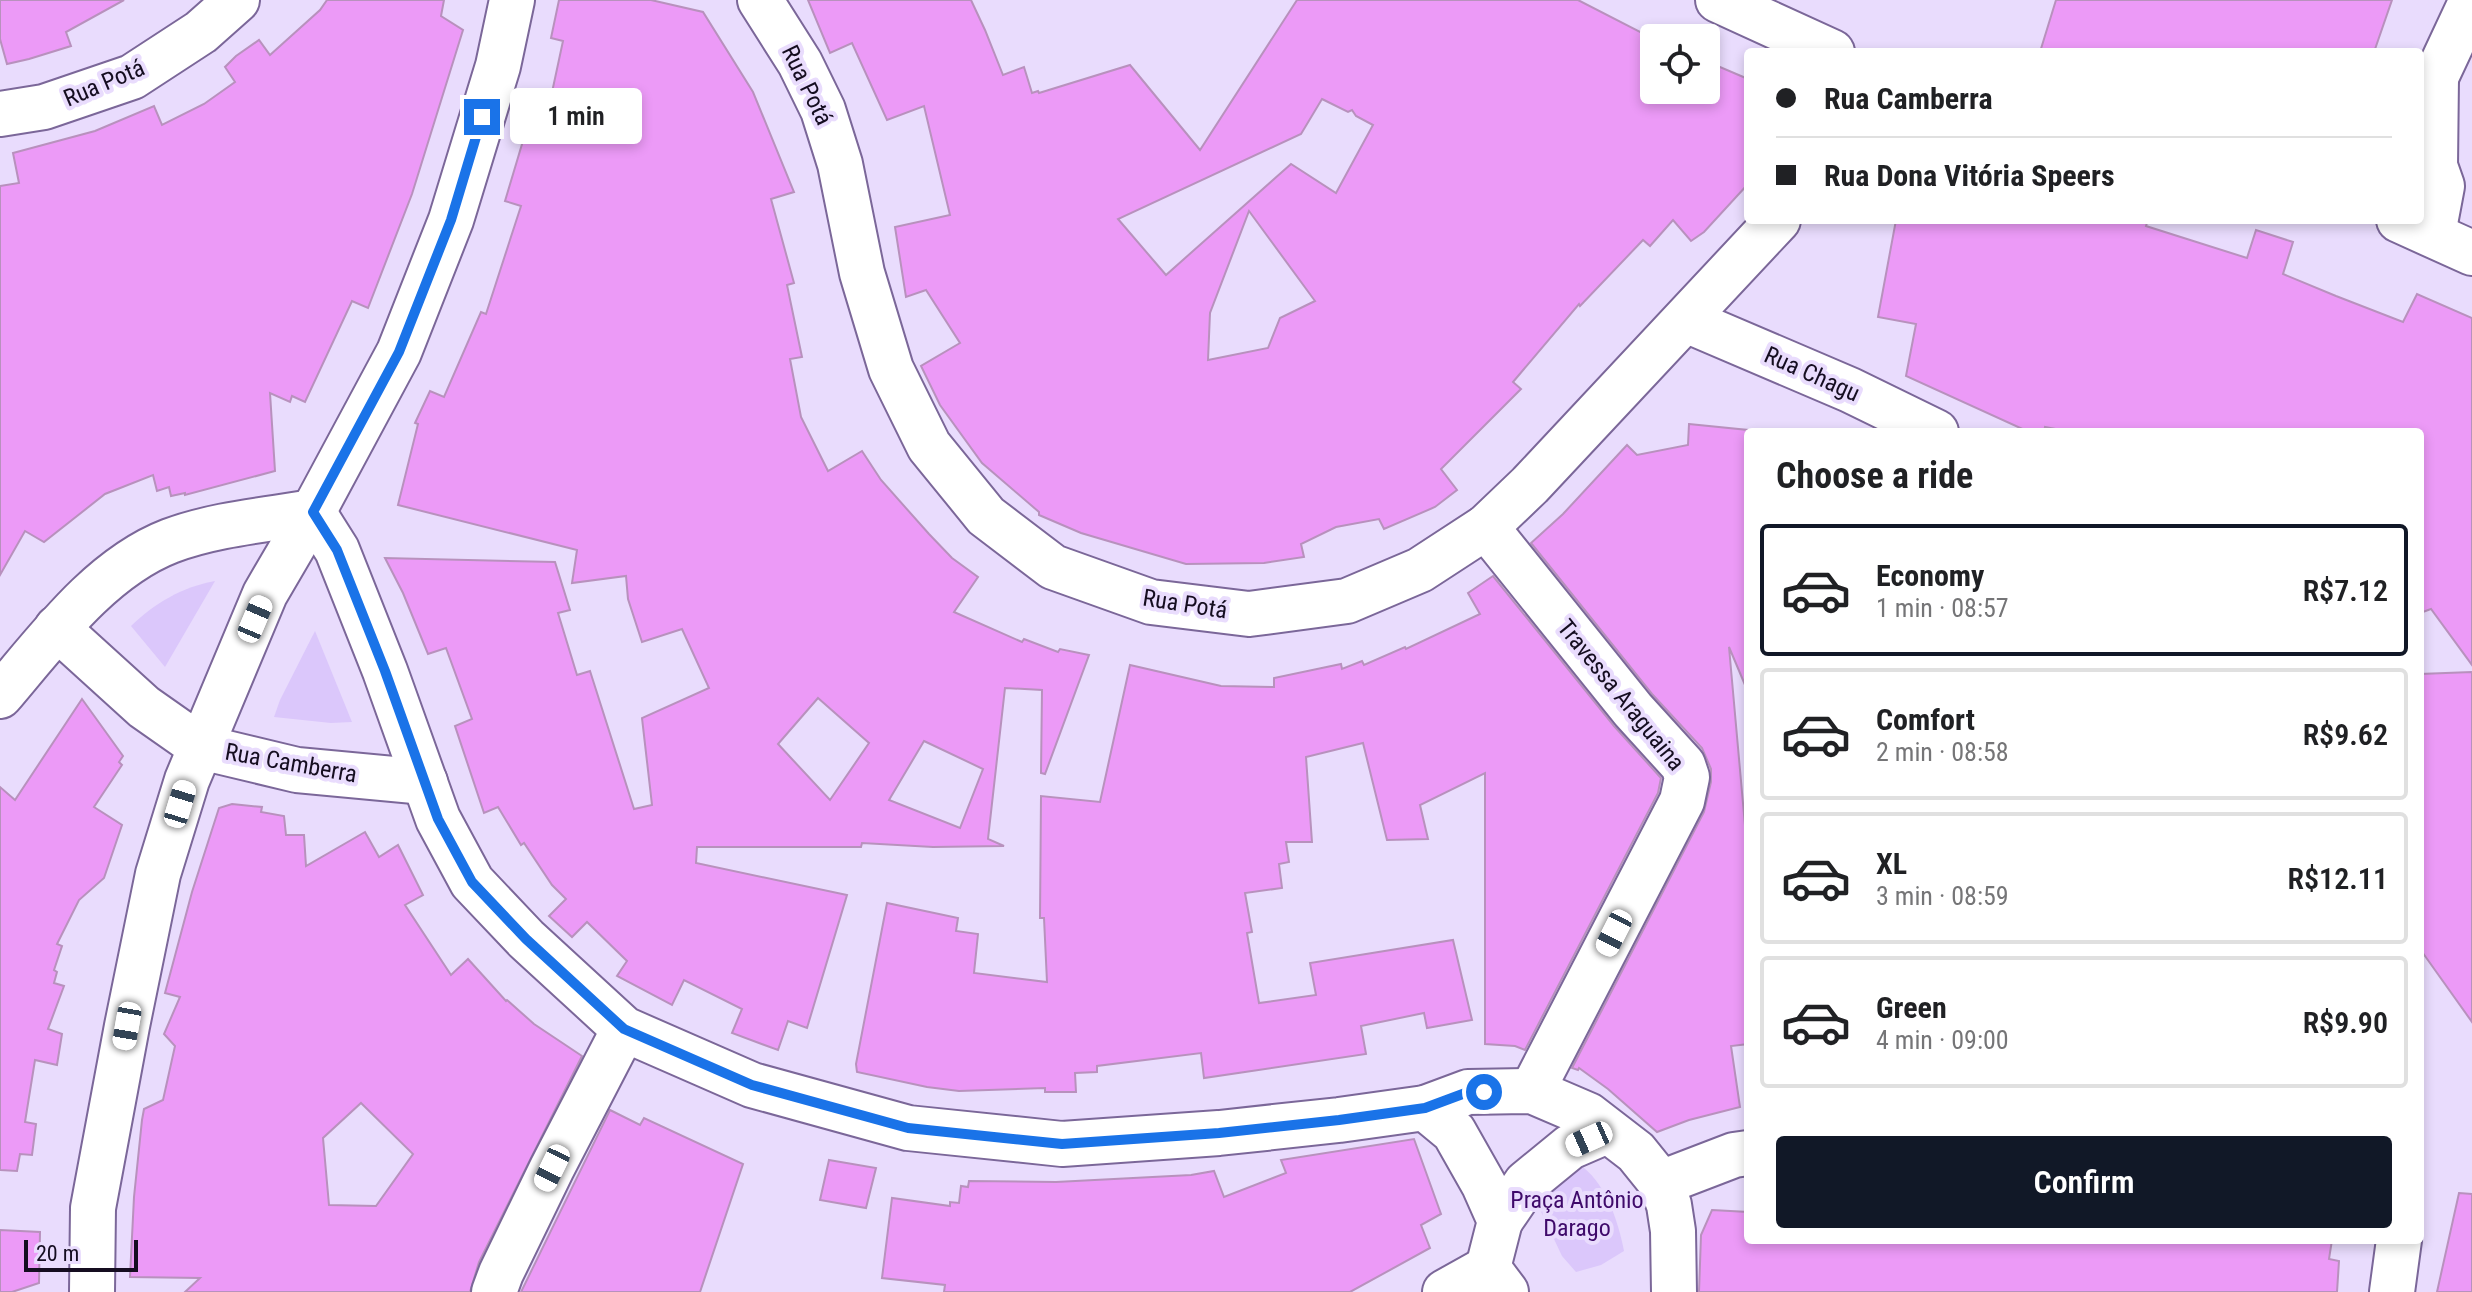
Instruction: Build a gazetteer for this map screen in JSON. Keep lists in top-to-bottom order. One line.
{"streets":{"street":["Rua Potá","Rua Chagu","Travessa Araguaina","Rua Camberra"]},"crossings":[["Rua Potá","Rua Chagu"],["Rua Potá","Travessa Araguaina"]],"parks":["Praça Antônio Darago"],"scale_bar":"20 m","page":{"banner":["Rua Camberra","Rua Dona Vitória Speers"],"bubble":"1 min","heading":"Choose a ride","list":[{"name":"Economy","note":"1 min · 08:57","value":"R$7.12"},{"name":"Comfort","note":"2 min · 08:58","value":"R$9.62"},{"name":"XL","note":"3 min · 08:59","value":"R$12.11"},{"name":"Green","note":"4 min · 09:00","value":"R$9.90"}],"buttons":"Confirm","scale":"20 m"}}
